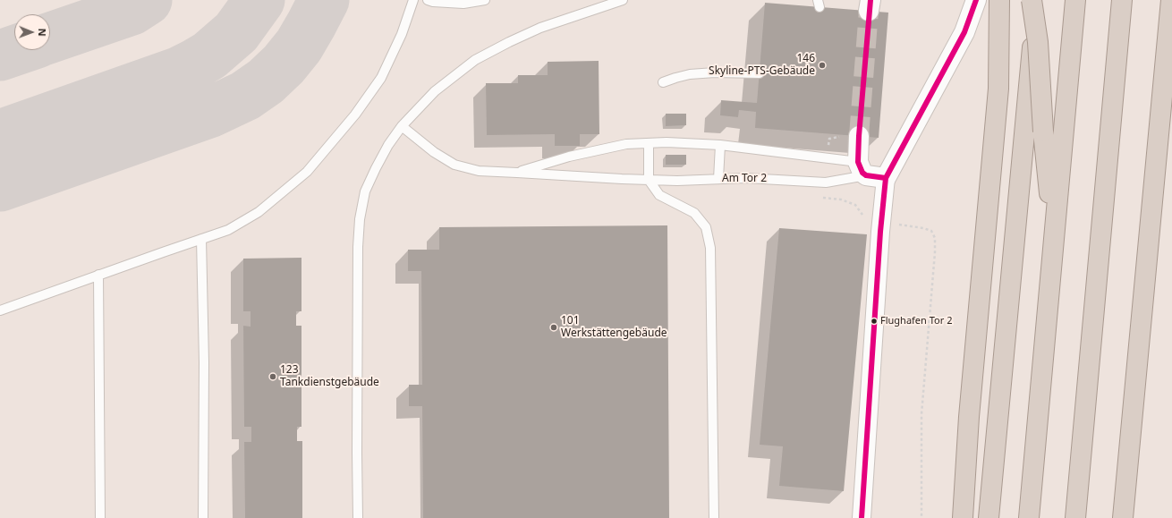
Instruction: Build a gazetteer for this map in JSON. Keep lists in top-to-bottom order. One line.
{"streets":{"lane":["Am Tor 2"]},"places":["146 Skyline-PTS-Gebäude","Flughafen Tor 2","101 Werkstättengebäude","123 Tankdienstgebäude"],"north":"right"}
